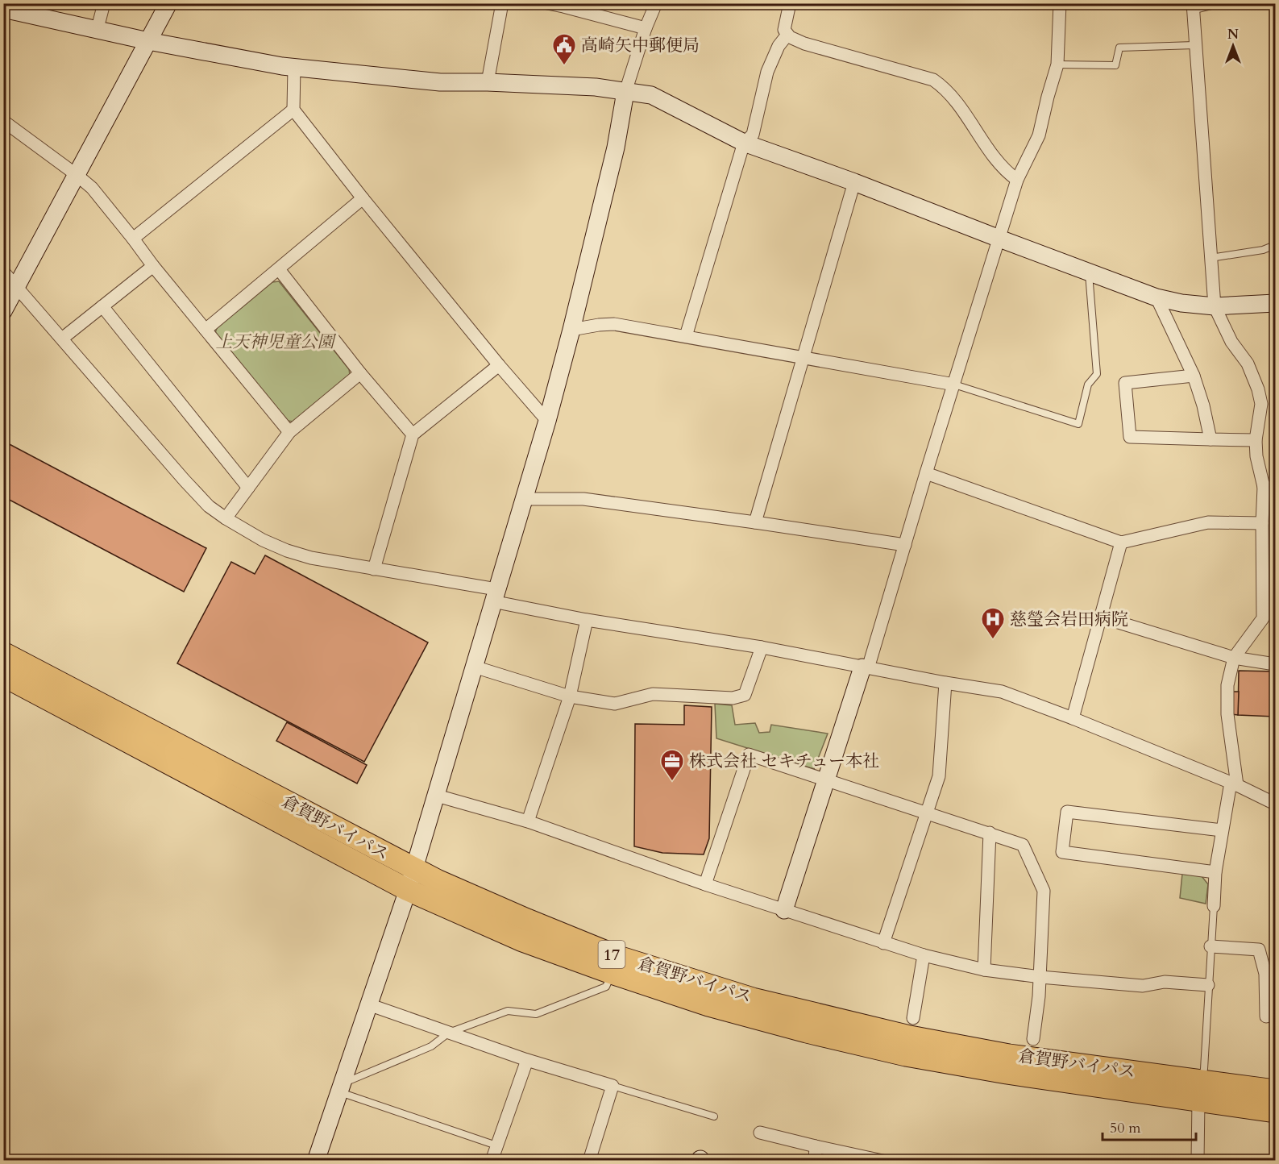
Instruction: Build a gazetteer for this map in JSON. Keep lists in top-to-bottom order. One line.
{"streets":{"highway":["倉賀野バイパス","17"]},"parks":["上天神児童公園"],"places":{"public building":["高崎矢中郵便局"],"hospital":["慈瑩会岩田病院"],"office":["株式会社 セキチュー本社"]},"scale_bar":"50 m","north":"top"}
